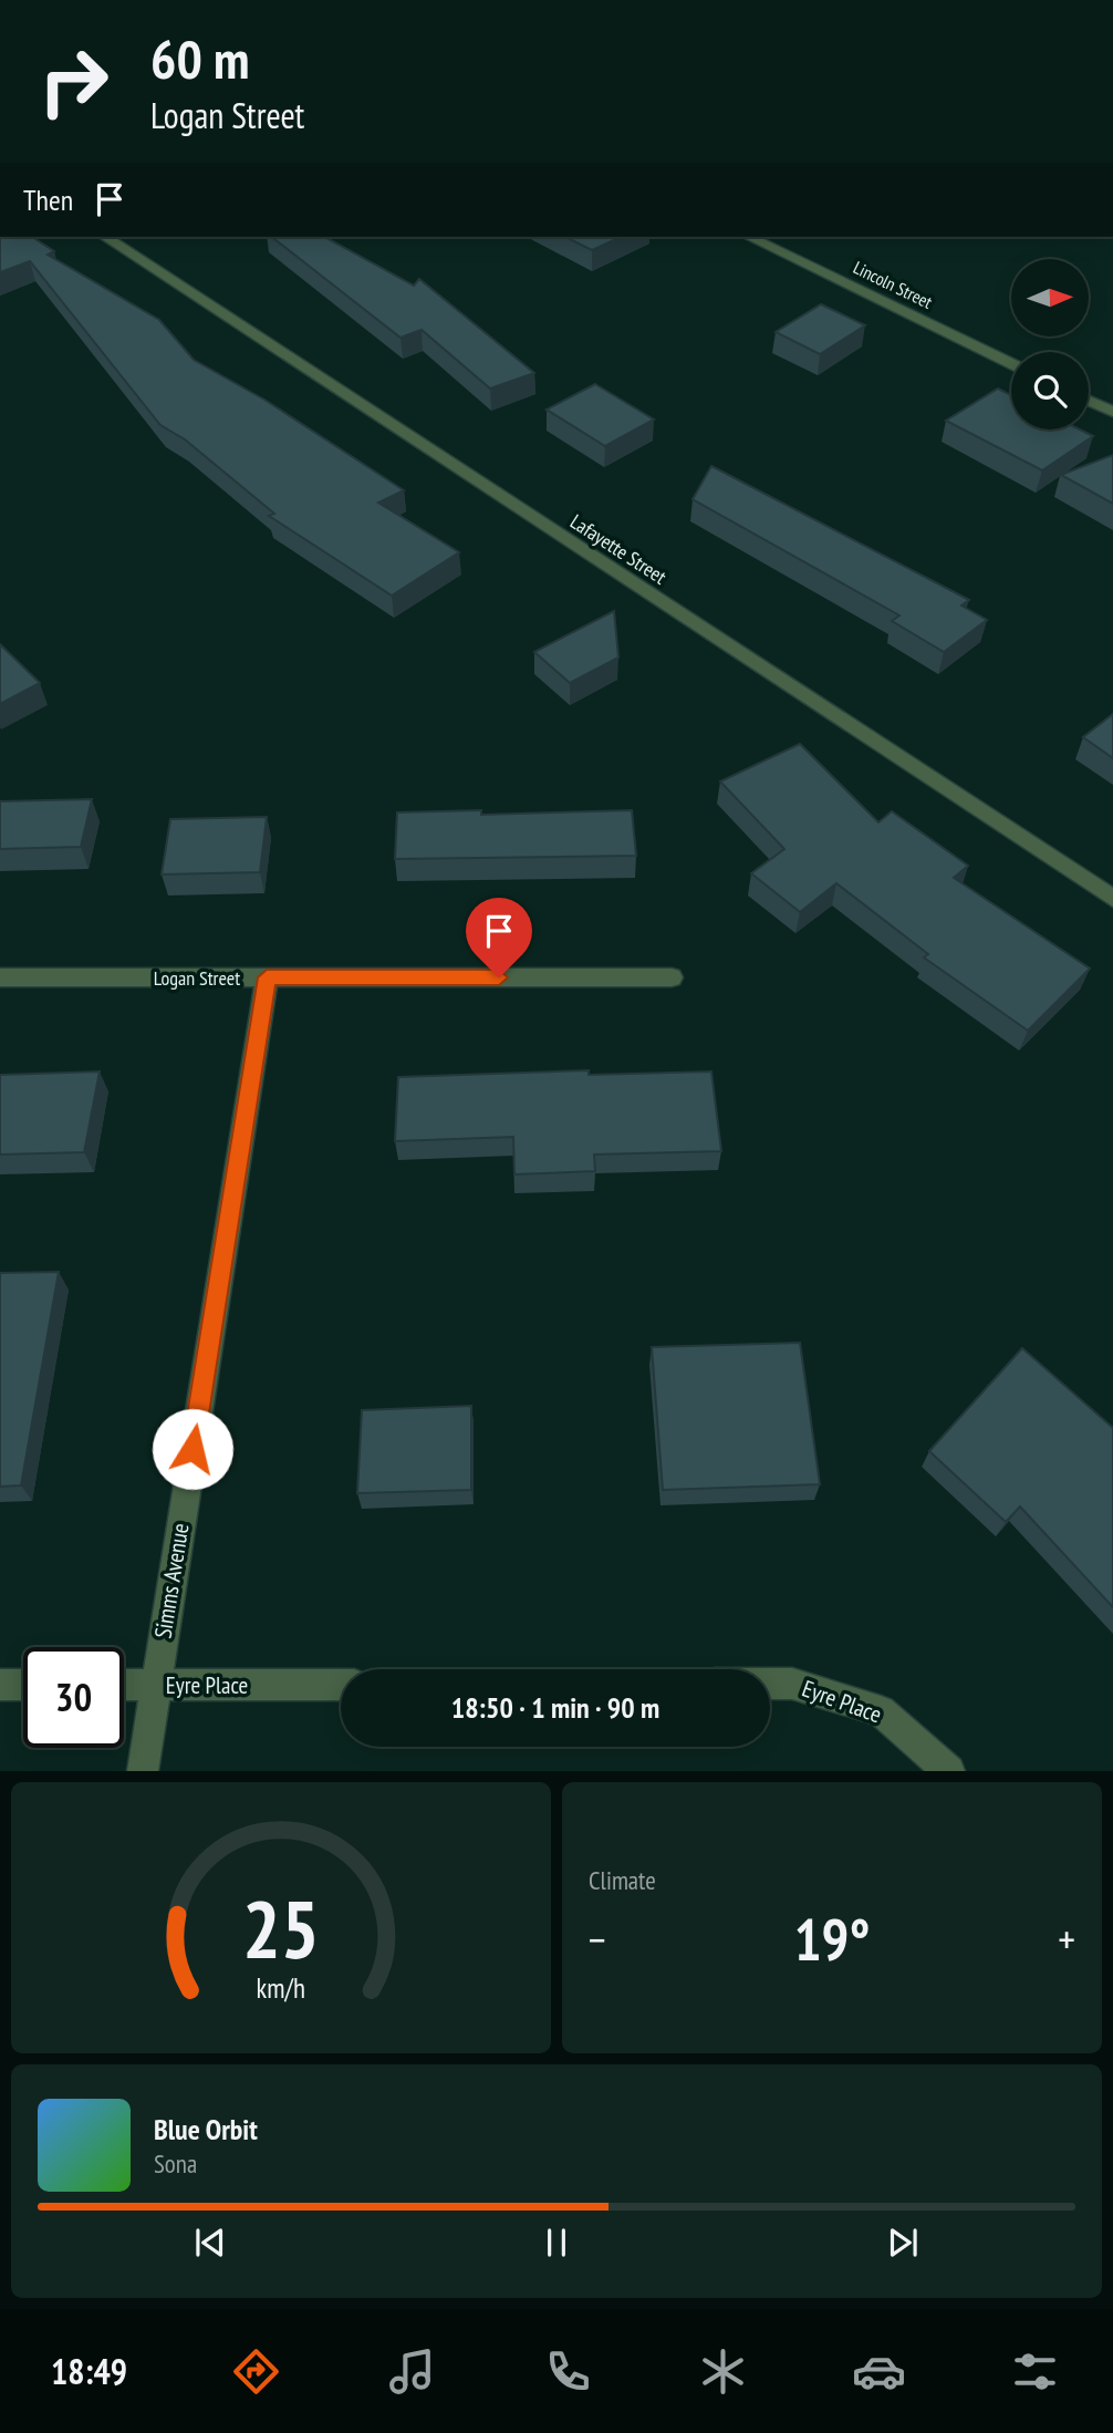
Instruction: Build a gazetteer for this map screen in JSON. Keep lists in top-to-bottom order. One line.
{"streets":{"street":["Lincoln Street","Lafayette Street","Logan Street","Simms Avenue","Eyre Place"]},"crossings":[["Logan Street","Simms Avenue"],["Simms Avenue","Eyre Place"]],"north":"right","page":{"turn":["60 m","Logan Street"],"then":"Then","limit":"30","trip":"18:50 · 1 min · 90 m","tile":"Climate","heat":["−","19°","+"],"song":["Blue Orbit","Sona"],"tabs":"18:49","gauge":["25","km/h"]}}
